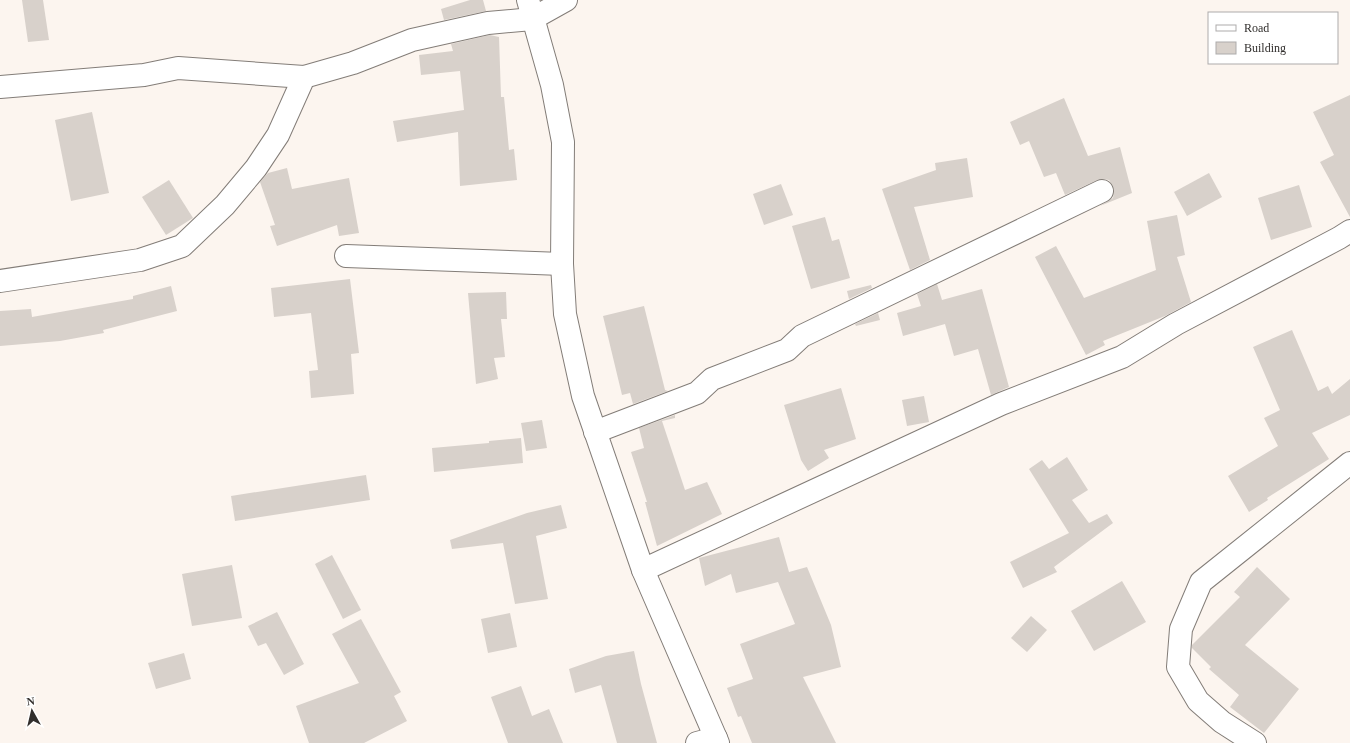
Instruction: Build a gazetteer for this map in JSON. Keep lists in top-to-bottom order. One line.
{"legend":["Road","Building"],"north":"top"}
